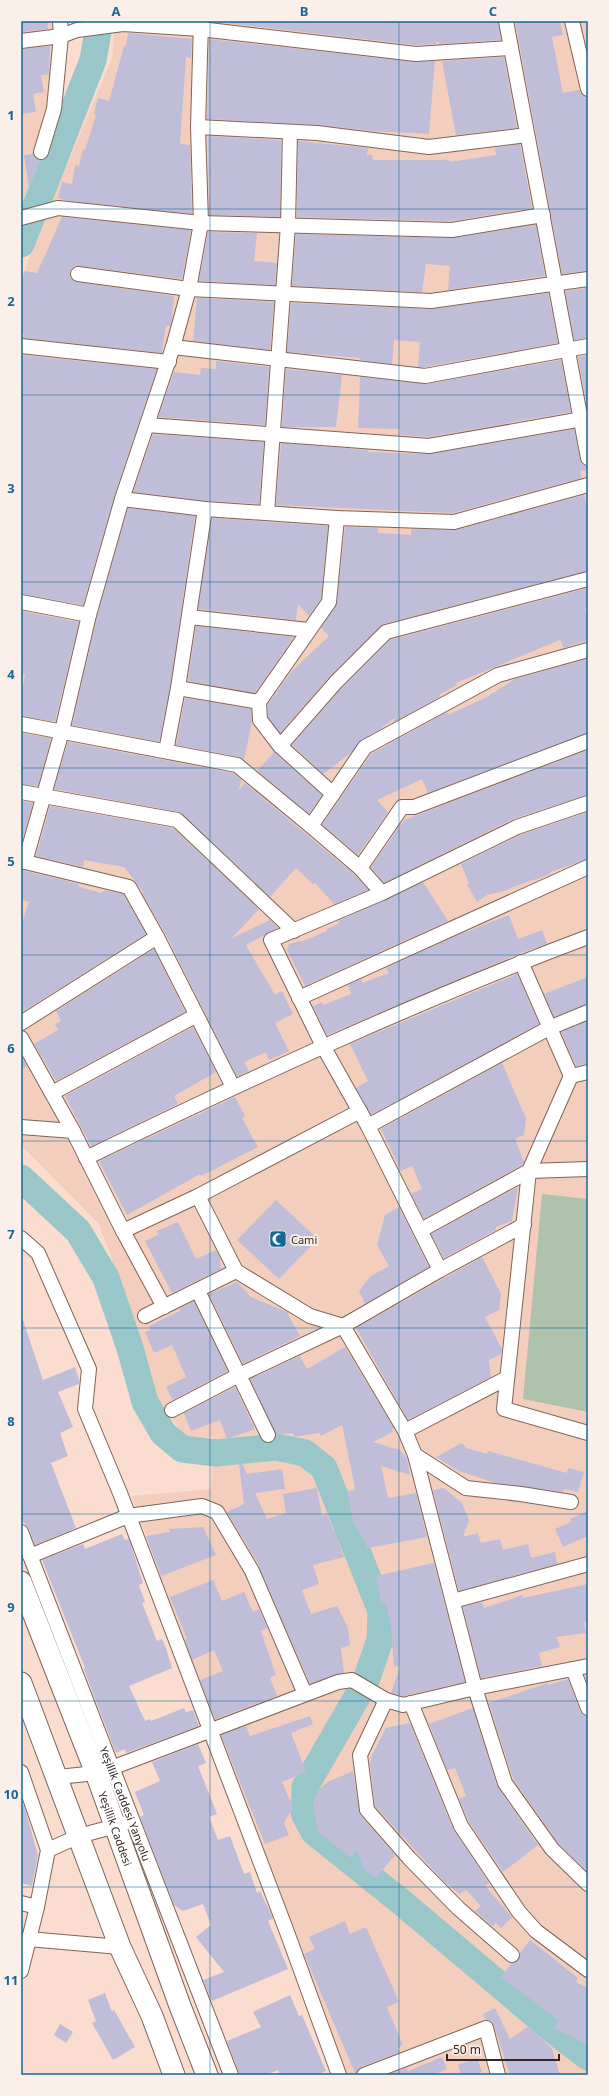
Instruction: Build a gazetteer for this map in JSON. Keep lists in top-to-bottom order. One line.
{"streets":{"highway":["Yeşillik Caddesi"],"street":["Yeşillik Caddesi Yanyolu"]},"crossings":[["Yeşillik Caddesi Yanyolu","Yeşillik Caddesi"]],"places":{"mosque":["Cami"]},"scale_bar":"50 m","grid":{"columns":["A","B","C"],"rows":["1","2","3","4","5","6","7","8","9","10","11"]}}
